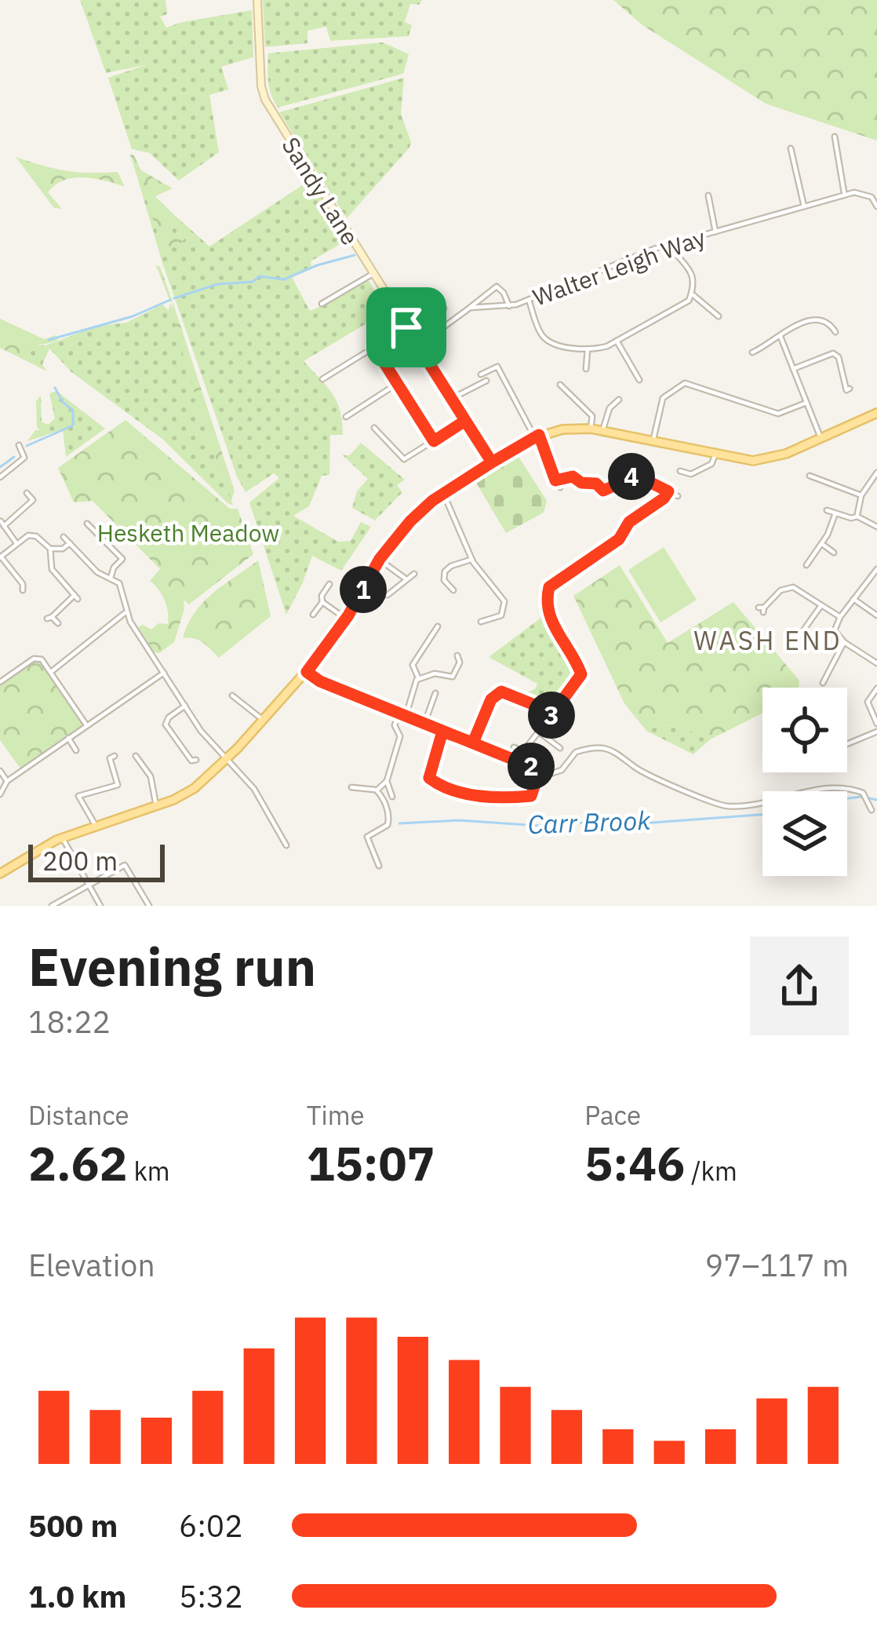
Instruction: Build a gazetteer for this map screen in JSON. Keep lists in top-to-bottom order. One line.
{"streets":{"street":["Sandy Lane","Walter Leigh Way"]},"districts":["WASH END"],"water":["Carr Brook"],"parks":["Hesketh Meadow"],"scale_bar":"200 m","page":{"pins":["4","1","3","2"],"scale":"200 m","heading":["Evening run","18:22"],"stats":[["Distance","2.62 km"],["Time","15:07"],["Pace","5:46 /km"]],"chart":["Elevation","97–117 m"],"list":[{"name":"500 m","note":"6:02"},{"name":"1.0 km","note":"5:32"}]}}
